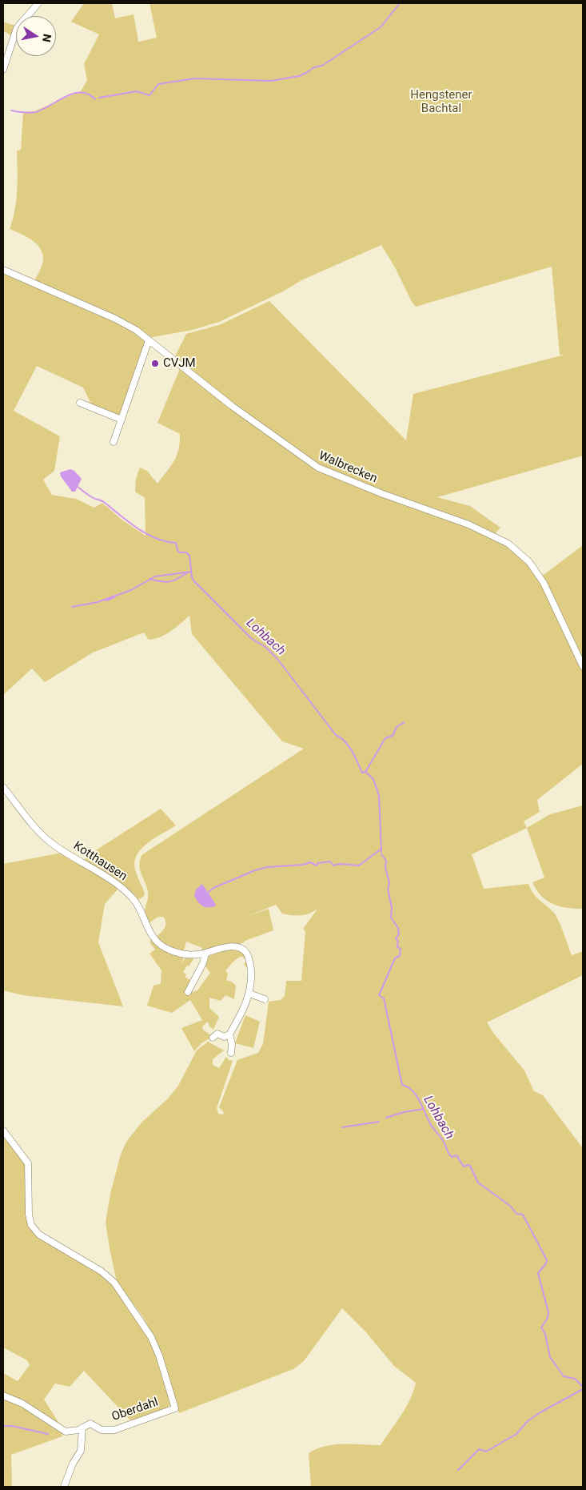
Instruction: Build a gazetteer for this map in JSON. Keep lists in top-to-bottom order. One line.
{"streets":{"street":["Walbrecken","Kotthausen","Oberdahl"]},"water":["Lohbach"],"parks":["Hengstener Bachtal"],"places":["CVJM"],"north":"right"}
